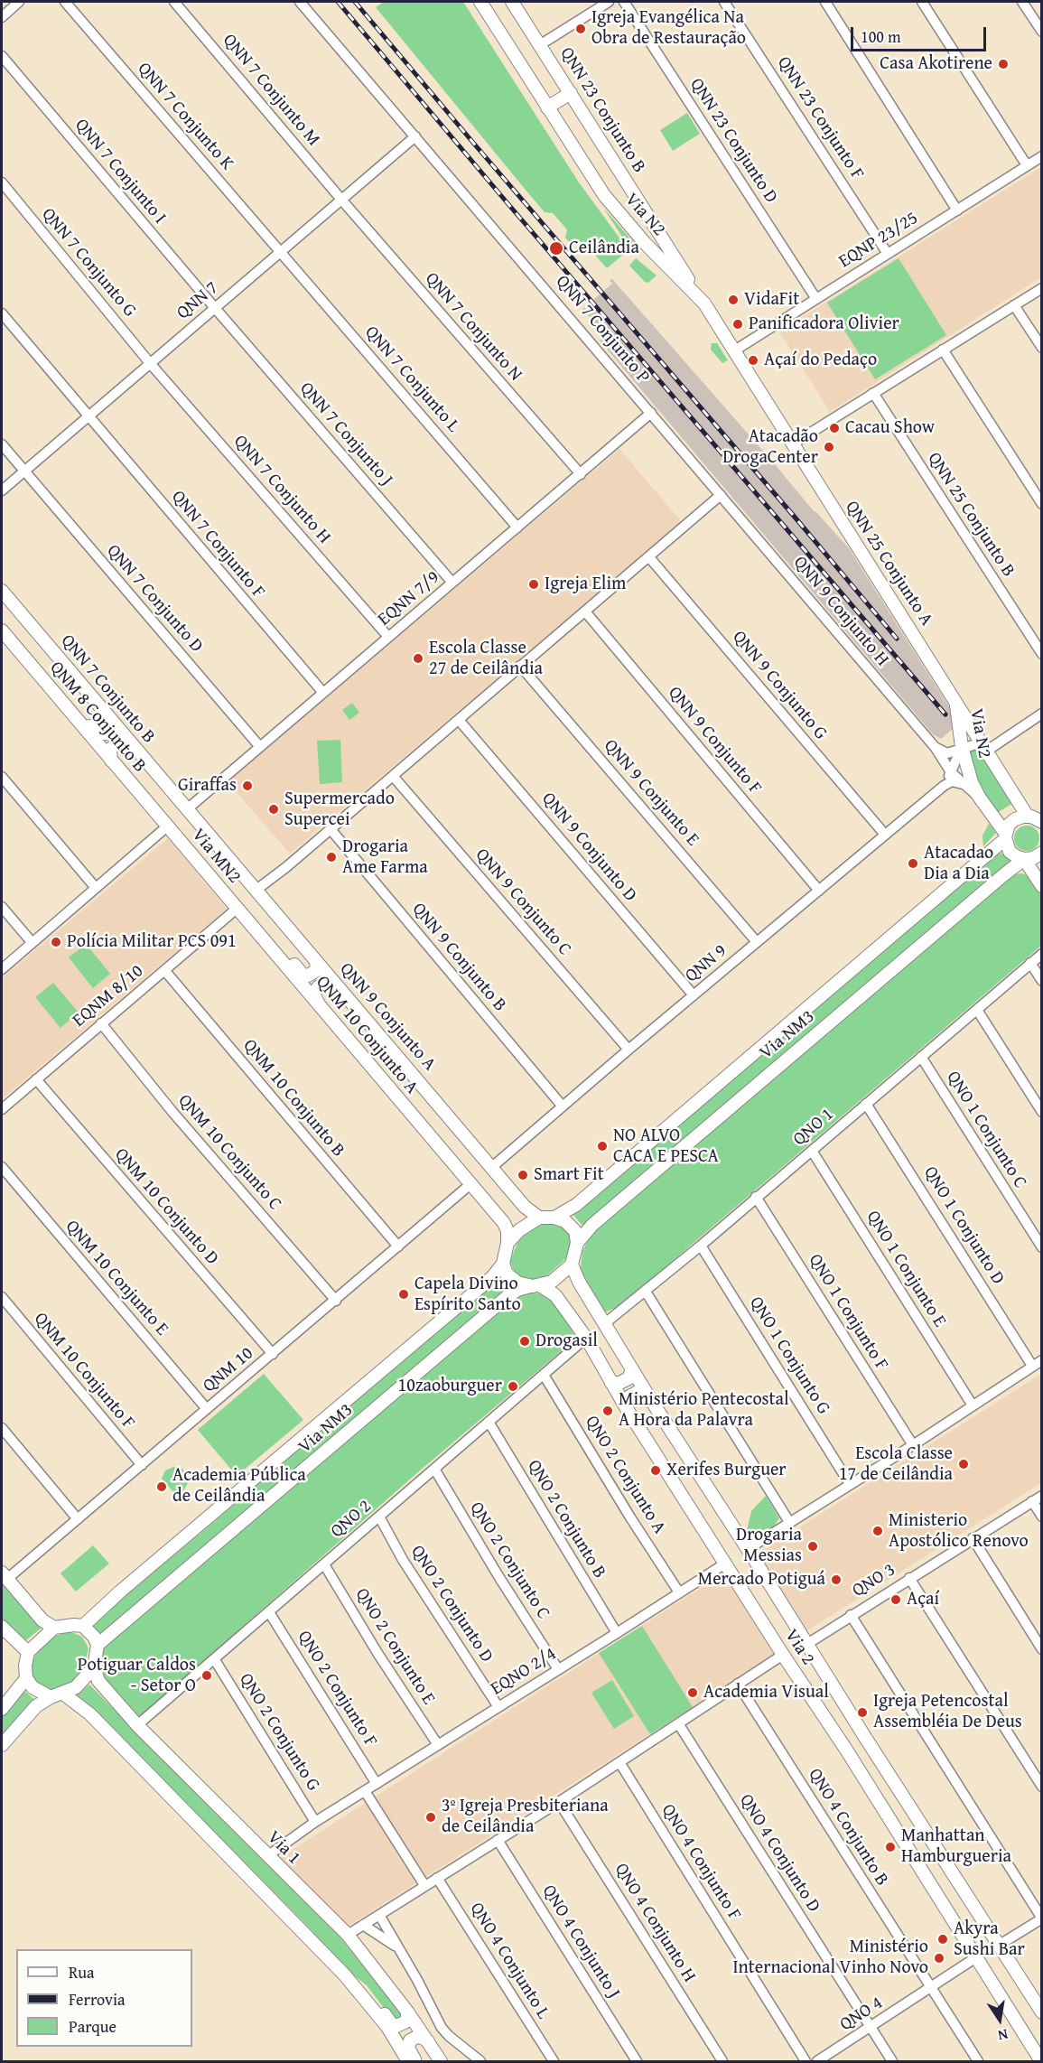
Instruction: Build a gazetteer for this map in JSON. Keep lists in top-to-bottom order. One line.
{"streets":{"main road":["QNN 23 Conjunto B","Via N2","QNN 25 Conjunto A","QNN 7 Conjunto B","QNM 8 Conjunto B","Via MN2","QNN 9 Conjunto A","QNM 10 Conjunto A","Via NM3","Via 2","Via 1"],"street":["QNN 7 Conjunto M","QNN 7 Conjunto K","QNN 23 Conjunto F","QNN 23 Conjunto D","QNN 7 Conjunto I","EQNP 23/25","QNN 7 Conjunto G","QNN 7","QNN 7 Conjunto N","QNN 7 Conjunto P","QNN 7 Conjunto L","QNN 7 Conjunto J","QNN 7 Conjunto H","QNN 25 Conjunto B","QNN 7 Conjunto F","QNN 7 Conjunto D","EQNN 7/9","QNN 9 Conjunto H","QNN 9 Conjunto G","QNN 9 Conjunto F","QNN 9 Conjunto E","QNN 9 Conjunto D","QNN 9 Conjunto C","QNN 9 Conjunto B","QNN 9","EQNM 8/10","QNM 10 Conjunto B","QNO 1","QNO 1 Conjunto C","QNM 10 Conjunto C","QNM 10 Conjunto D","QNO 1 Conjunto D","QNO 1 Conjunto E","QNM 10 Conjunto E","QNO 1 Conjunto F","QNO 1 Conjunto G","QNM 10","QNM 10 Conjunto F","QNO 2 Conjunto A","QNO 2","QNO 2 Conjunto B","QNO 2 Conjunto C","QNO 3","QNO 2 Conjunto D","QNO 2 Conjunto E","EQNO 2/4","QNO 2 Conjunto F","QNO 2 Conjunto G","QNO 4 Conjunto B","QNO 4 Conjunto D","QNO 4 Conjunto F","QNO 4 Conjunto H","QNO 4 Conjunto J","QNO 4 Conjunto L","QNO 4"]},"crossings":[["QNN 7 Conjunto M","QNN 7"],["QNN 7 Conjunto M","QNN 7 Conjunto N"],["QNN 23 Conjunto B","Via N2"],["QNN 7 Conjunto K","QNN 7"],["QNN 7 Conjunto K","QNN 7 Conjunto L"],["QNN 23 Conjunto F","EQNP 23/25"],["QNN 23 Conjunto D","EQNP 23/25"],["QNN 7 Conjunto I","QNN 7"],["QNN 7 Conjunto I","QNN 7 Conjunto J"],["Via N2","EQNP 23/25"],["Via N2","QNN 25 Conjunto A"],["Via N2","QNN 9 Conjunto H"],["Via N2","QNN 9"],["Via N2","Via NM3"],["QNN 7 Conjunto G","QNN 7"],["QNN 7 Conjunto G","QNN 7 Conjunto H"],["QNN 7","QNN 7 Conjunto N"],["QNN 7","QNN 7 Conjunto P"],["QNN 7","QNN 7 Conjunto L"],["QNN 7","QNN 7 Conjunto J"],["QNN 7","QNN 7 Conjunto H"],["QNN 7","QNN 7 Conjunto F"],["QNN 7","QNN 7 Conjunto D"],["QNN 7 Conjunto N","EQNN 7/9"],["QNN 7 Conjunto P","EQNN 7/9"],["QNN 7 Conjunto P","QNN 9 Conjunto H"],["QNN 7 Conjunto L","EQNN 7/9"],["QNN 7 Conjunto J","EQNN 7/9"],["QNN 7 Conjunto H","EQNN 7/9"],["QNN 7 Conjunto F","EQNN 7/9"],["QNN 7 Conjunto D","EQNN 7/9"],["EQNN 7/9","QNN 7 Conjunto B"],["EQNN 7/9","Via MN2"],["QNN 9 Conjunto H","QNN 9"],["QNN 9 Conjunto G","QNN 9"],["QNN 7 Conjunto B","Via MN2"],["QNM 8 Conjunto B","Via MN2"],["QNN 9 Conjunto F","QNN 9"],["QNN 9 Conjunto E","QNN 9"],["QNN 9 Conjunto D","QNN 9"],["Via MN2","EQNM 8/10"],["Via MN2","QNN 9 Conjunto A"],["Via MN2","QNM 10 Conjunto A"],["QNN 9 Conjunto C","QNN 9"],["QNN 9 Conjunto B","QNN 9"],["QNN 9","QNN 9 Conjunto A"],["EQNM 8/10","QNM 10 Conjunto A"],["EQNM 8/10","QNM 10 Conjunto B"],["EQNM 8/10","QNM 10 Conjunto C"],["EQNM 8/10","QNM 10 Conjunto D"],["QNM 10 Conjunto A","QNM 10"],["Via NM3","Via 2"],["Via NM3","Via 1"],["QNM 10 Conjunto B","QNM 10"],["QNO 1","QNO 1 Conjunto C"],["QNO 1","QNO 1 Conjunto D"],["QNO 1","QNO 1 Conjunto E"],["QNO 1","QNO 1 Conjunto F"],["QNO 1","QNO 1 Conjunto G"],["QNO 1","Via 2"],["QNM 10 Conjunto C","QNM 10"],["QNM 10 Conjunto D","QNM 10"],["QNM 10 Conjunto E","QNM 10"],["QNM 10","QNM 10 Conjunto F"],["QNO 2 Conjunto A","QNO 2"],["QNO 2 Conjunto A","EQNO 2/4"],["QNO 2","QNO 2 Conjunto B"],["QNO 2","QNO 2 Conjunto C"],["QNO 2","QNO 2 Conjunto D"],["QNO 2","QNO 2 Conjunto E"],["QNO 2","Via 2"],["QNO 2","QNO 2 Conjunto F"],["QNO 2","QNO 2 Conjunto G"],["QNO 2","Via 1"],["QNO 2 Conjunto B","EQNO 2/4"],["QNO 2 Conjunto C","EQNO 2/4"],["QNO 3","Via 2"],["QNO 2 Conjunto D","EQNO 2/4"],["QNO 2 Conjunto E","EQNO 2/4"],["Via 2","EQNO 2/4"],["Via 2","QNO 4"],["EQNO 2/4","QNO 2 Conjunto F"],["EQNO 2/4","QNO 2 Conjunto G"],["EQNO 2/4","Via 1"],["QNO 4 Conjunto B","QNO 4"],["QNO 4 Conjunto D","QNO 4"]],"places":["Igreja Evangélica Na Obra de Restauração","Casa Akotirene","Ceilândia","VidaFit","Panificadora Olivier","Açaí do Pedaço","Cacau Show","Atacadão DrogaCenter","Igreja Elim","Escola Classe 27 de Ceilândia","Giraffas","Supermercado Supercei","Drogaria Ame Farma","Atacadao Dia a Dia","Polícia Militar PCS 091","NO ALVO CACA E PESCA","Smart Fit","Capela Divino Espírito Santo","Drogasil","10zaoburguer","Ministério Pentecostal A Hora da Palavra","Escola Classe 17 de Ceilândia","Xerifes Burguer","Academia Pública de Ceilândia","Ministerio Apostólico Renovo","Drogaria Messias","Mercado Potiguá","Açaí","Potiguar Caldos - Setor O","Academia Visual","Igreja Petencostal Assembléia De Deus","3º Igreja Presbiteriana de Ceilândia","Manhattan Hamburgueria","Akyra Sushi Bar","Ministério Internacional Vinho Novo"],"legend":["Rua","Ferrovia","Parque"],"scale_bar":"100 m","north":"bottom"}
